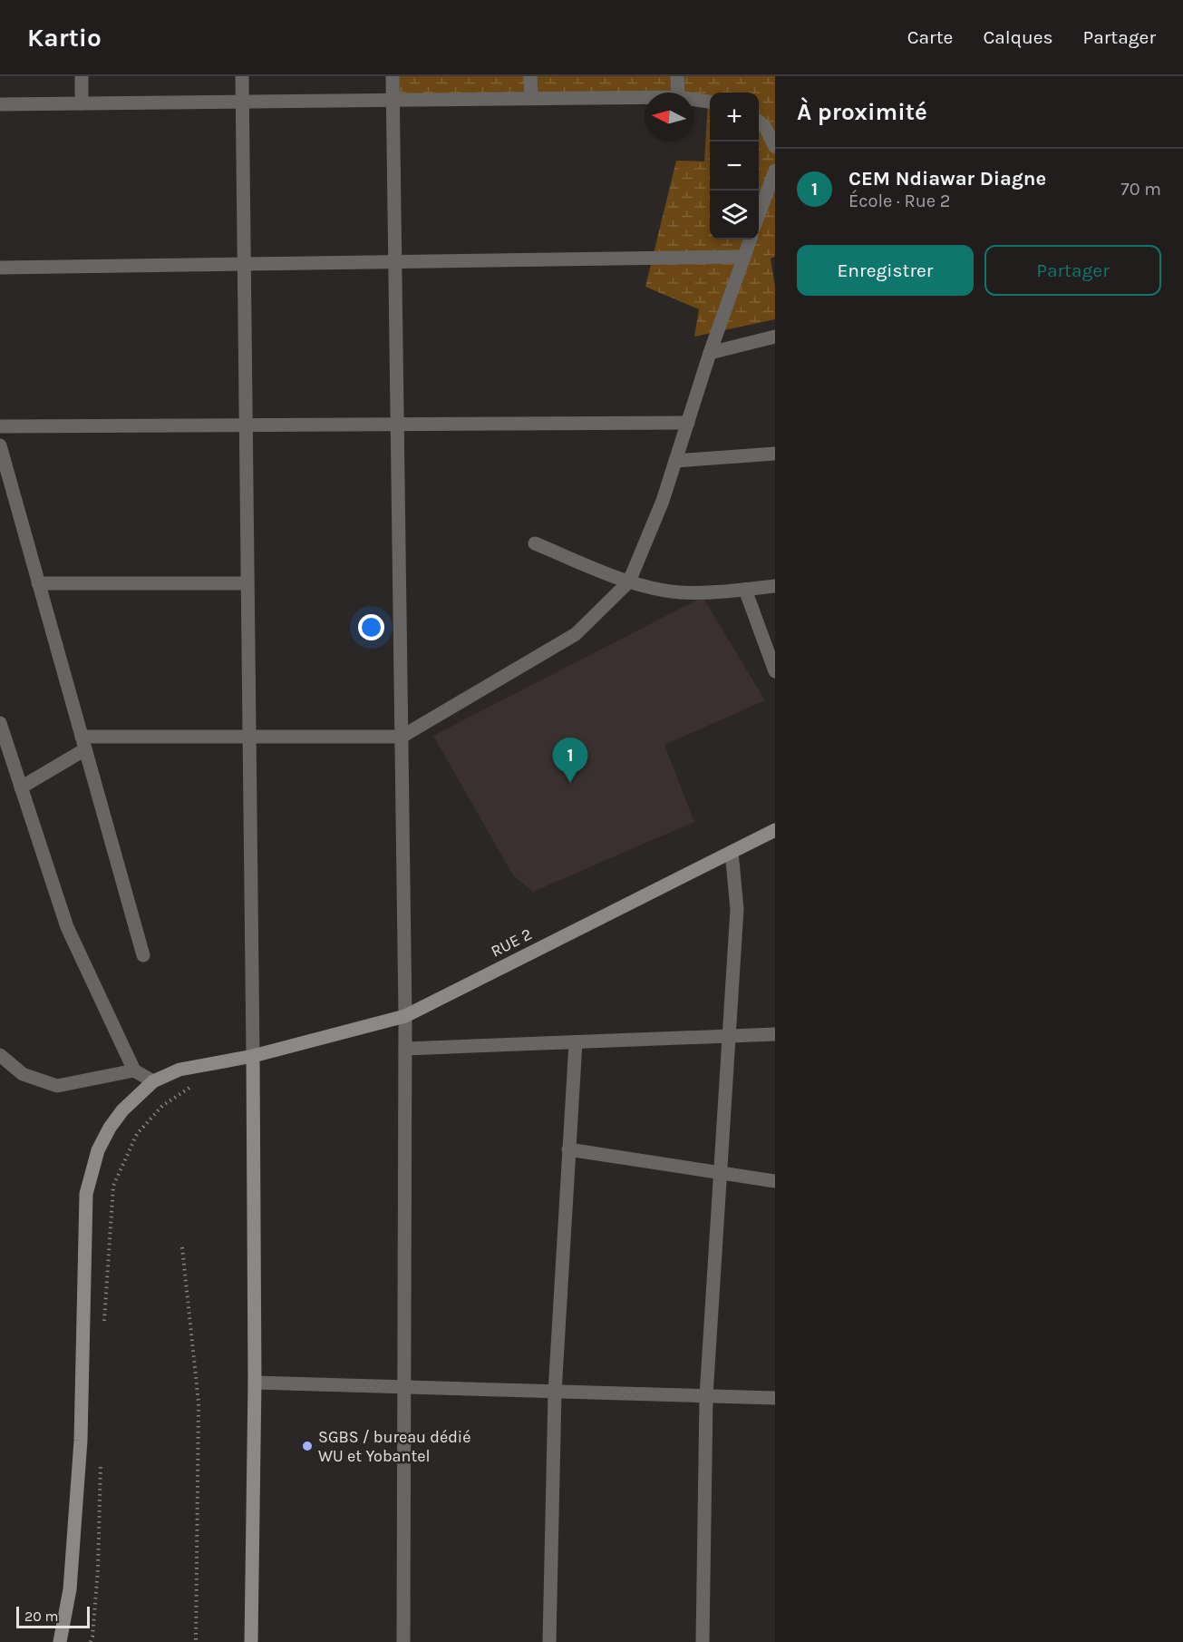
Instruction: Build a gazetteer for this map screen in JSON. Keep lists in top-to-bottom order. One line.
{"streets":{"street":["RUE 2"]},"places":["SGBS / bureau dédié WU et Yobantel"],"scale_bar":"20 m","north":"left","page":{"header":"Kartio","nav":["Carte","Calques","Partager"],"heading":"À proximité","map_buttons":["+","−"],"list":[{"mark":"1","name":"CEM Ndiawar Diagne","note":"École · Rue 2","value":"70 m"}],"buttons":["Enregistrer","Partager"],"pins":"1","scale":"20 m"}}
